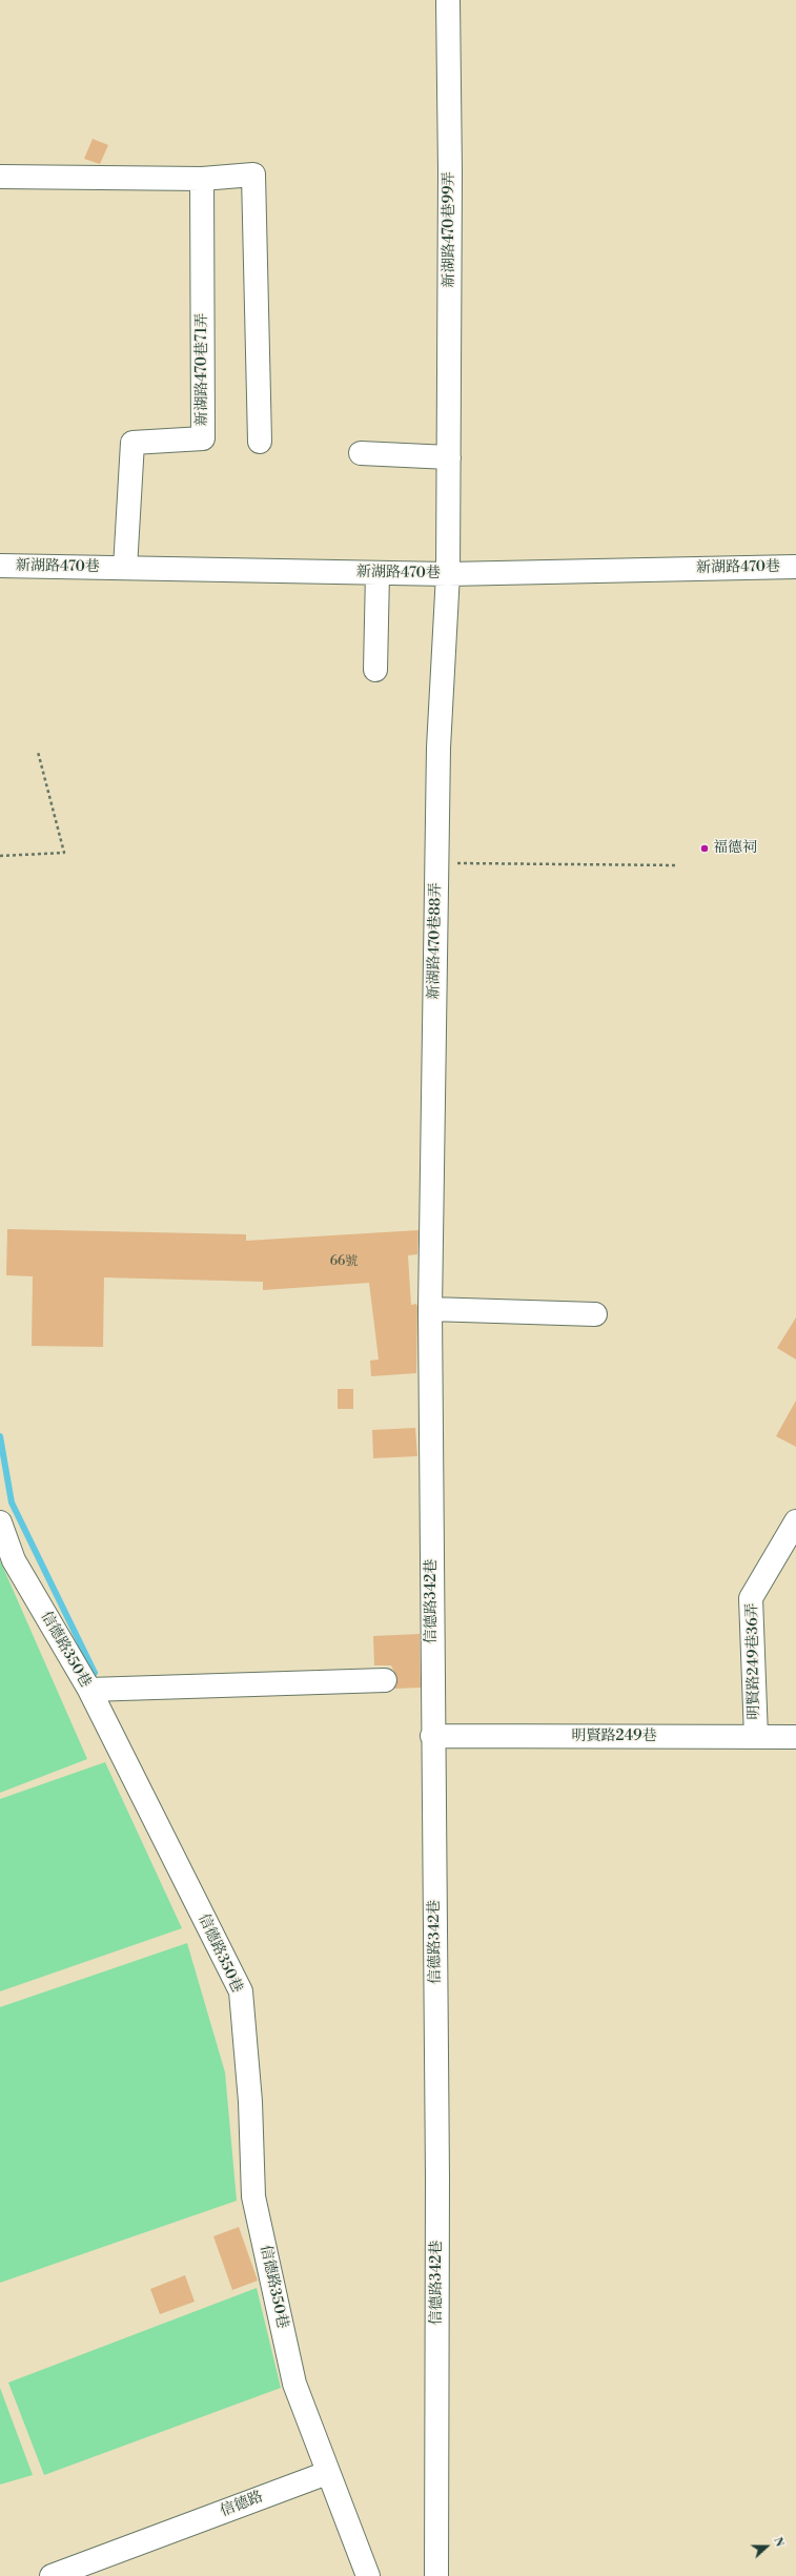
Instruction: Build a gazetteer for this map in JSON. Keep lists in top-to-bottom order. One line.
{"streets":{"street":["新湖路470巷99弄","新湖路470巷71弄","新湖路470巷","新湖路470巷88弄","信德路342巷","信德路350巷","明賢路249巷36弄","明賢路249巷","信德路"]},"crossings":[["新湖路470巷99弄","新湖路470巷"],["新湖路470巷99弄","新湖路470巷88弄"],["新湖路470巷71弄","新湖路470巷"],["新湖路470巷","新湖路470巷88弄"],["新湖路470巷88弄","信德路342巷"],["信德路342巷","明賢路249巷"],["信德路350巷","信德路"],["明賢路249巷36弄","明賢路249巷"]],"places":["福德祠"],"house_numbers":["66號"],"north":"right"}
